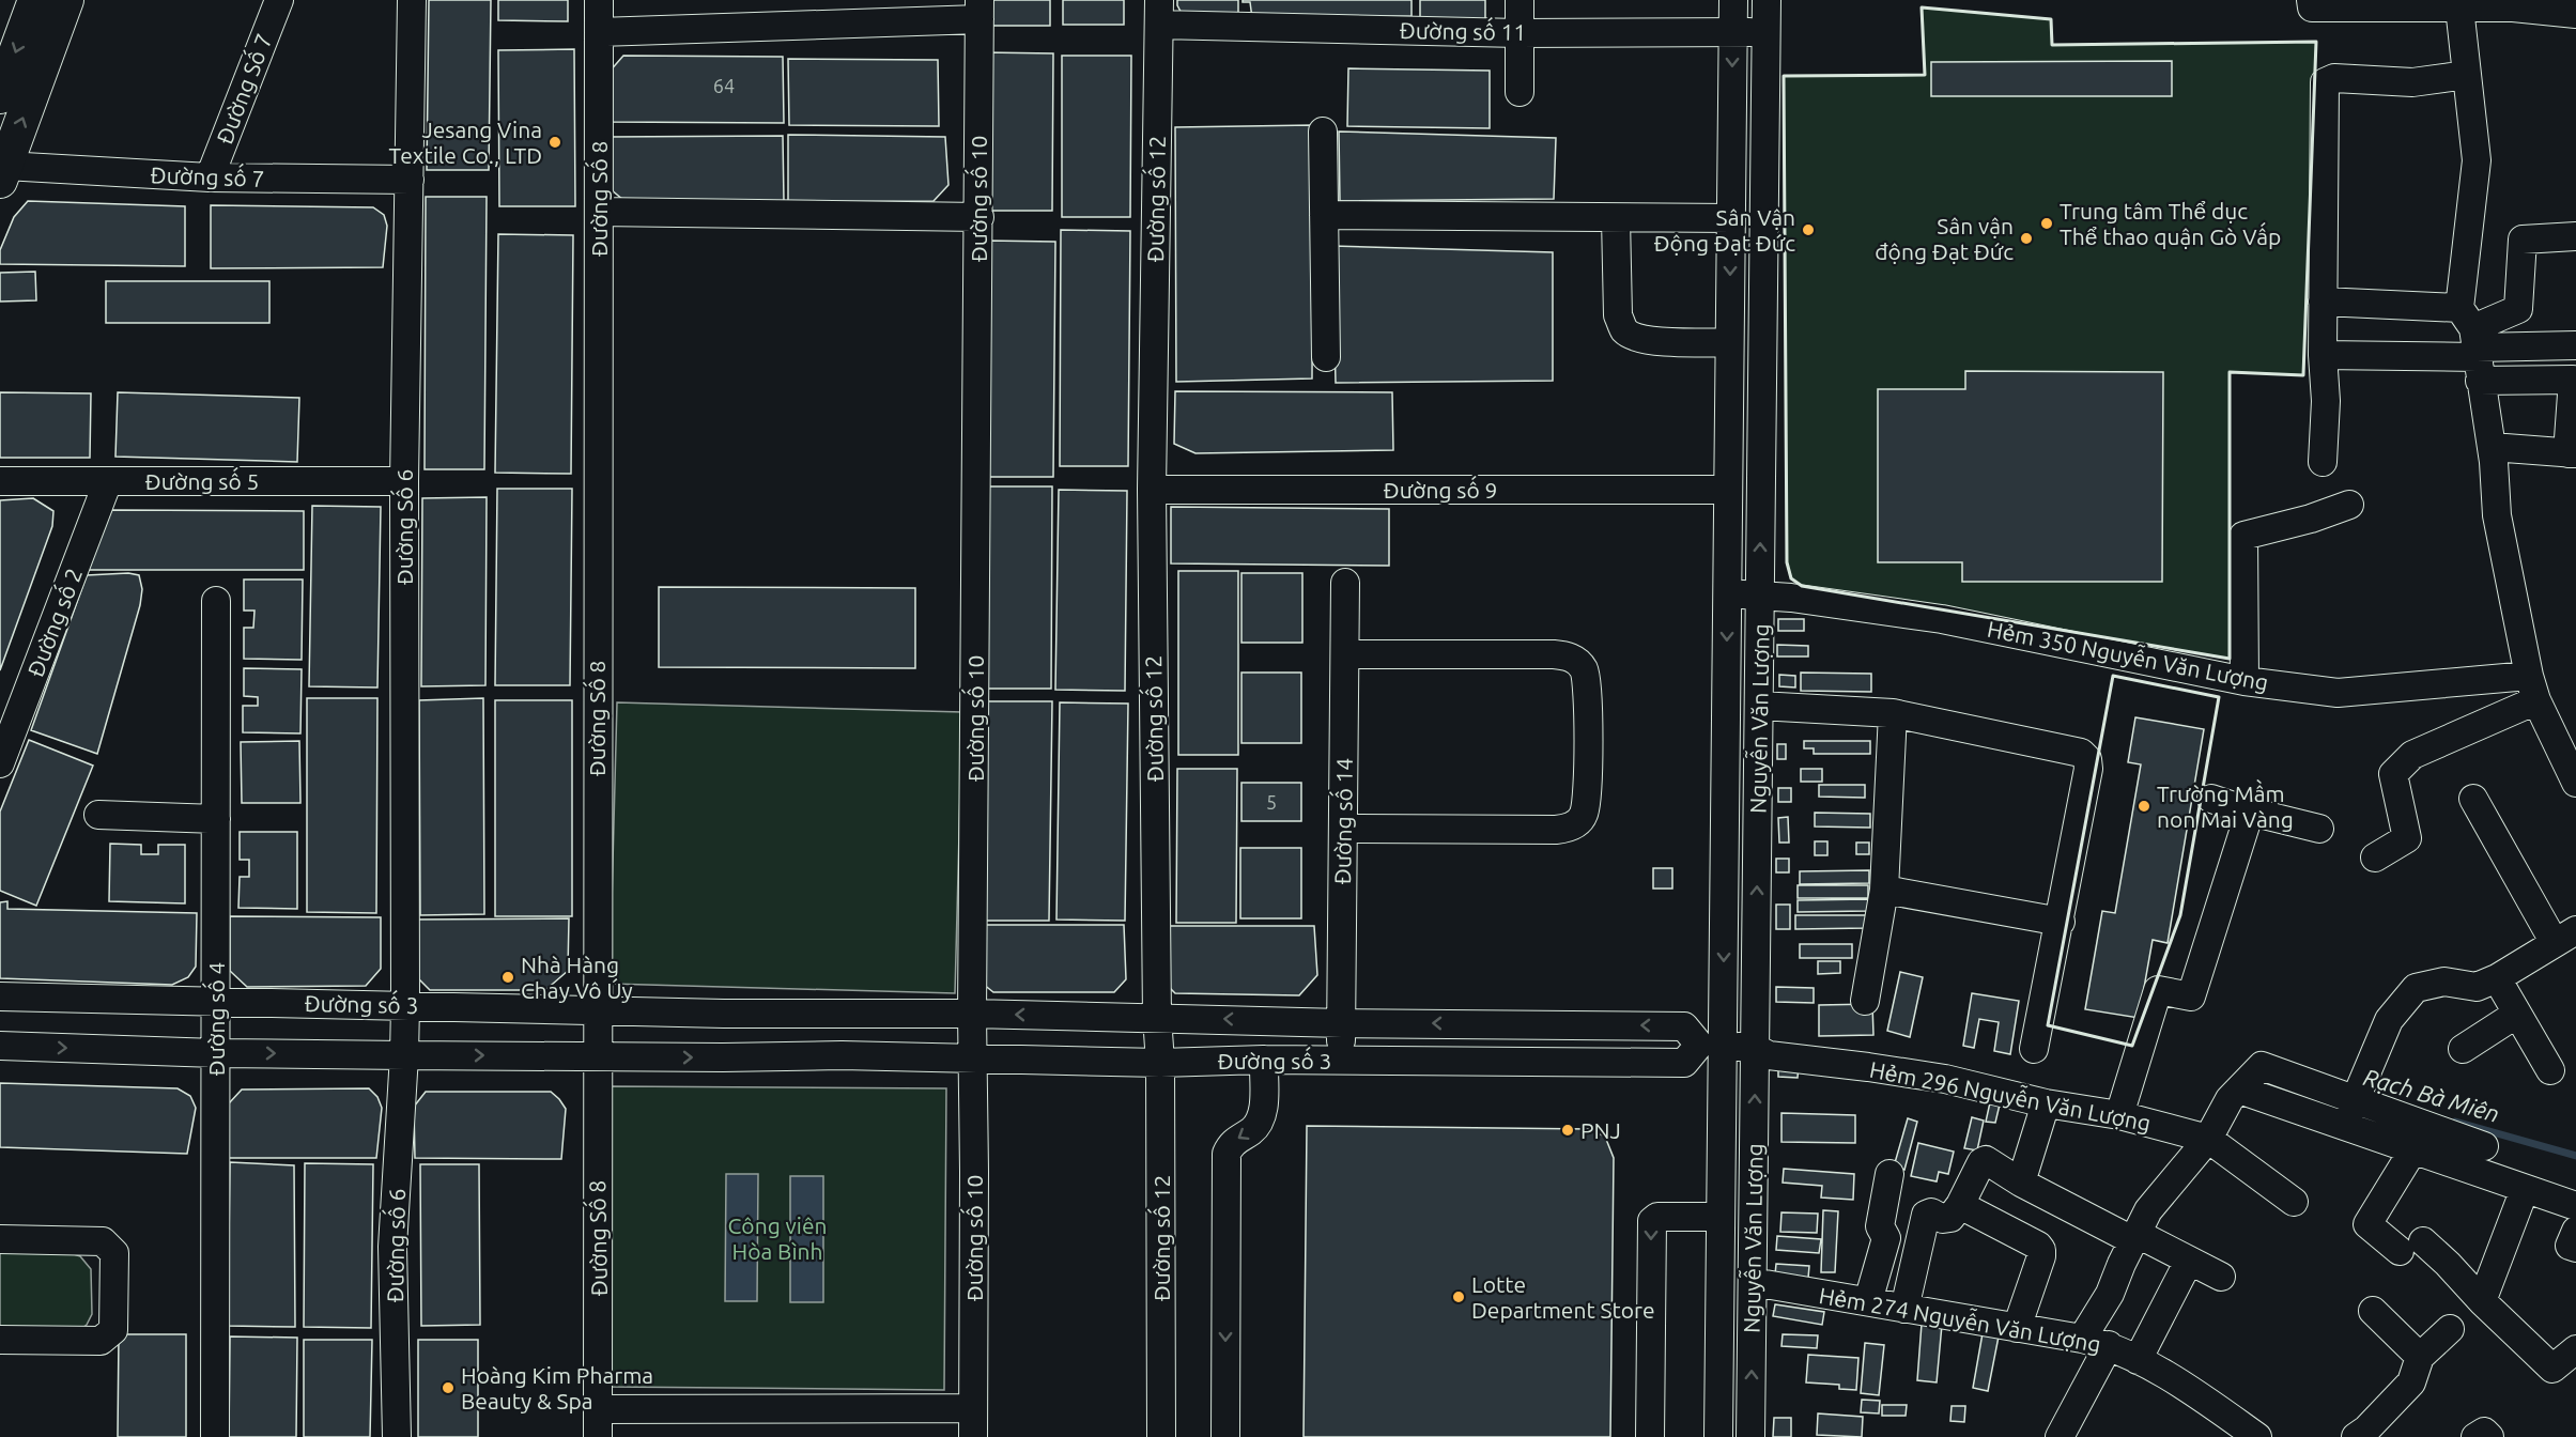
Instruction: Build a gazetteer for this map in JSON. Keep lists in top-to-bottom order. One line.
{"streets":{"street":["Đường số 11","Đường Số 7","Đường số 7","Đường Số 8","Đường số 10","Đường số 12","Đường số 5","Đường số 9","Đường Số 6","Đường số 2","Hẻm 350 Nguyễn Văn Lượng","Nguyễn Văn Lượng","Đường số 14","Đường số 3","Đường số 4","Hẻm 296 Nguyễn Văn Lượng","Đường số 6","Hẻm 274 Nguyễn Văn Lượng"]},"crossings":[["Đường số 11","Đường số 12"],["Đường số 11","Nguyễn Văn Lượng"],["Đường Số 7","Đường số 7"],["Đường số 7","Đường Số 6"],["Đường Số 8","Đường số 3"],["Đường số 10","Đường số 3"],["Đường số 12","Đường số 9"],["Đường số 12","Đường số 3"],["Đường số 5","Đường Số 6"],["Đường số 5","Đường số 2"],["Đường số 9","Nguyễn Văn Lượng"],["Đường Số 6","Đường số 3"],["Đường Số 6","Đường số 6"],["Hẻm 350 Nguyễn Văn Lượng","Nguyễn Văn Lượng"],["Nguyễn Văn Lượng","Đường số 3"],["Nguyễn Văn Lượng","Hẻm 296 Nguyễn Văn Lượng"],["Nguyễn Văn Lượng","Hẻm 274 Nguyễn Văn Lượng"],["Đường số 14","Đường số 3"],["Đường số 3","Đường số 4"],["Đường số 3","Hẻm 296 Nguyễn Văn Lượng"],["Đường số 3","Đường số 6"]],"water":["Rạch Bà Miên"],"parks":["Công viên Hòa Bình"],"places":["Jesang Vina Textile Co., LTD","Trung tâm Thể dục Thể thao quận Gò Vấp","Sân Vận Động Đạt Đức","Sân vận động Đạt Đức","Trường Mầm non Mai Vàng","Nhà Hàng Chay Vô Úy","PNJ","Lotte Department Store","Hoàng Kim Pharma Beauty & Spa"],"house_numbers":["64","5"]}
